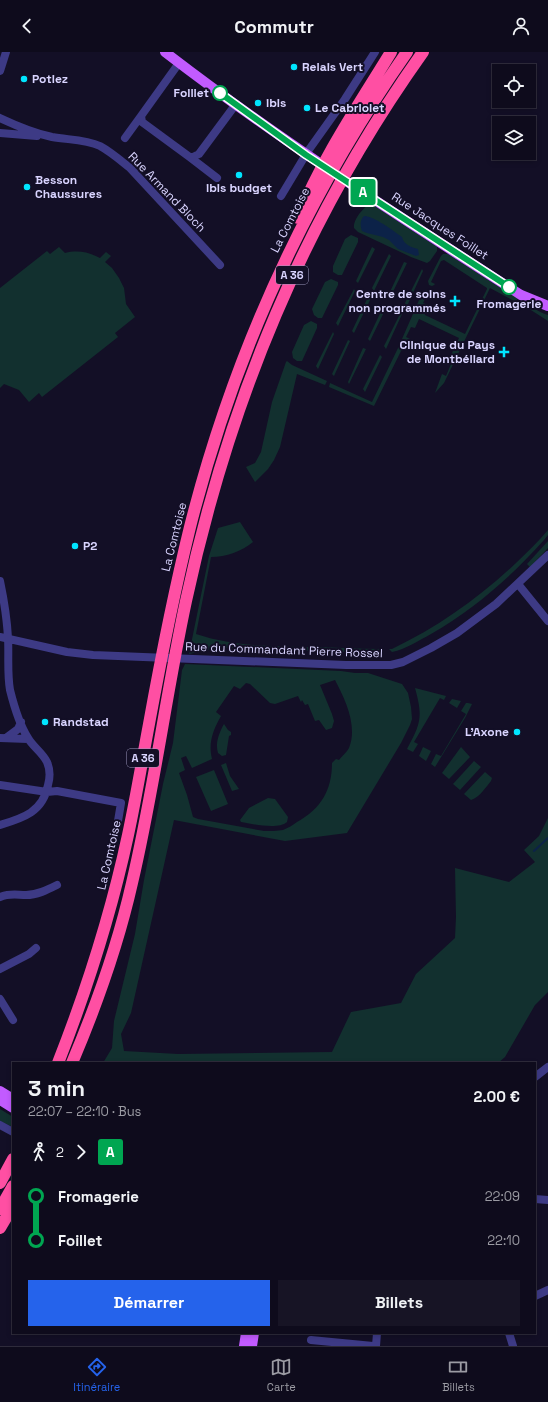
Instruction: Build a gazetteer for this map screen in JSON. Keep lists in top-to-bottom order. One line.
{"streets":{"highway":["La Comtoise","A 36"],"main road":["Rue Jacques Foillet"],"street":["Rue Armand Bloch","Rue du Commandant Pierre Rossel"]},"places":{"other":["Relais Vert","Potiez","Foillet","ibis","Le Cabriolet","ibis budget","Besson Chaussures","Fromagerie","P2","Randstad","L'Axone"],"health":["Centre de soins non programmés","Clinique du Pays de Montbéliard"]},"lines":["bus line A"],"page":{"header":"Commutr","on_map":"A","heading":["3 min","22:07 – 22:10 · Bus","2.00 €"],"legs":["2","A"],"list":[{"name":"Fromagerie","value":"22:09"},{"name":"Foillet","value":"22:10"}],"buttons":["Démarrer","Billets"],"tabs":["Itinéraire","Carte","Billets"]}}
